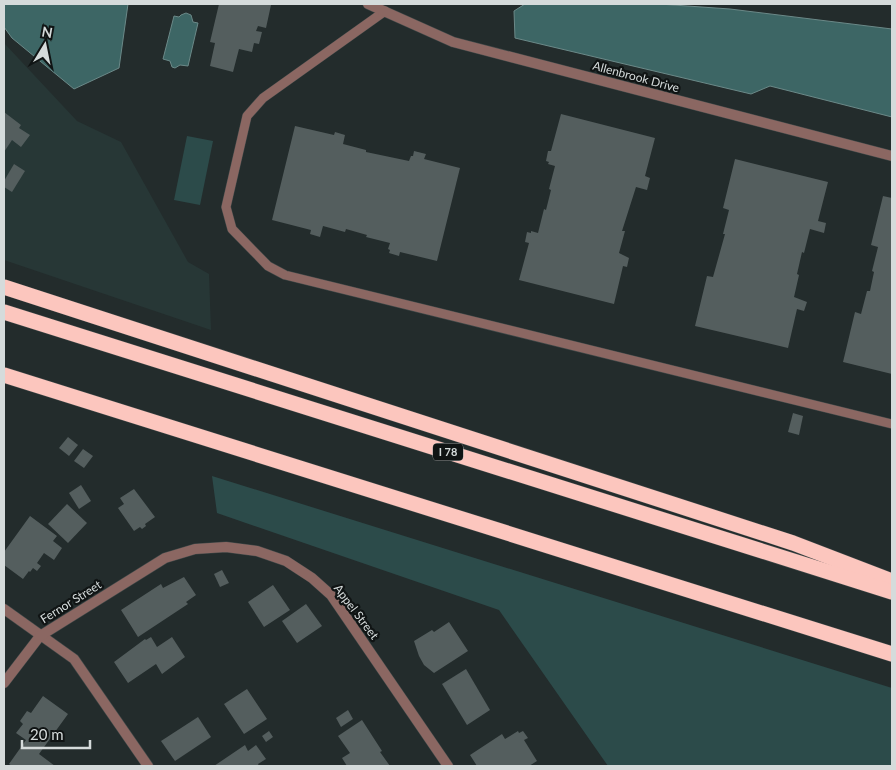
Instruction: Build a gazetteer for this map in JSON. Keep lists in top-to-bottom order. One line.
{"streets":{"highway":["I 78"],"street":["Allenbrook Drive","Fernor Street","Appel Street"]},"crossings":[["Fernor Street","Appel Street"]],"scale_bar":"20 m","north":"top"}
